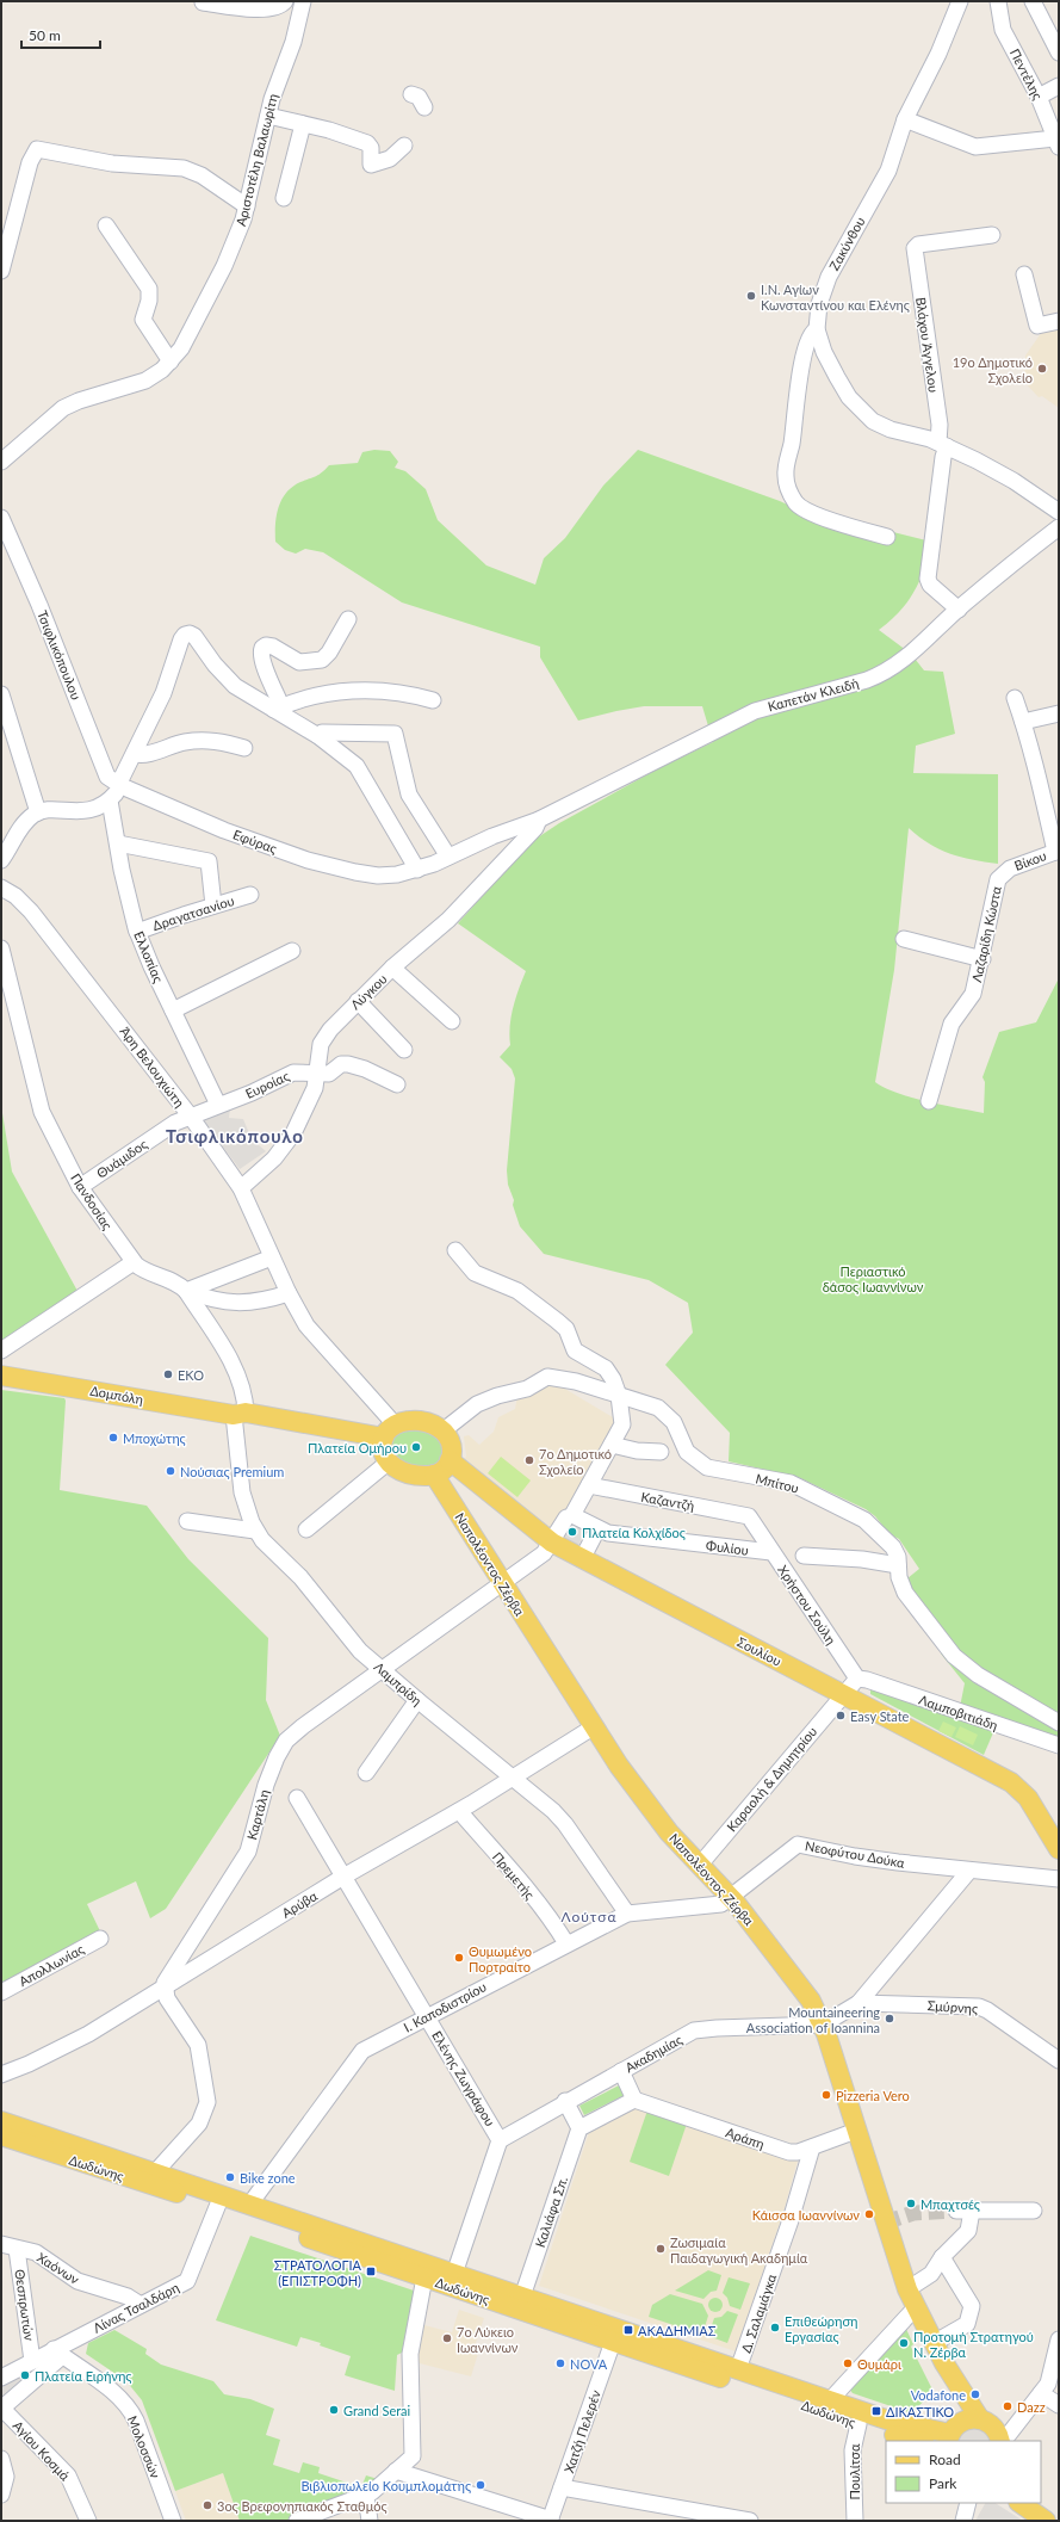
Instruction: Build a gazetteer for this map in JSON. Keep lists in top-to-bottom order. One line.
{"streets":{"main road":["Δομπόλη","Ναπολέοντος Ζέρβα","Σουλίου","Δωδώνης"],"street":["Πεντέλης","Αριστοτέλη Βαλαωρίτη","Ζακύνθου","Βλάχου Άγγελου","Τσιφλικόπουλου","Καπετάν Κλειδή","Εφύρας","Βίκου","Δραγατσανίου","Λαζαρίδη Κώστα","Ελλοπίας","Λύγκου","Άρη Βελουχιώτη","Ευροίας","Θυάμιδος","Πανδοσίας","Μπίτου","Καζαντζή","Φυλίου","Χρήστου Σούλη","Λαμπρίδη","Λαμποβιτιάδη","Καραολή & Δημητρίου","Καρτάλη","Νεοφύτου Δούκα","Πρεμετής","Αρύβα","Απολλωνίας","Ι. Καποδιστρίου","Σμύρνης","Ακαδημίας","Ελένης Ζωγράφου","Αράπη","Καλιάφα Σπ.","Χαόνων","Θεσπρωτών","Λίνας Τσαλδάρη","Δ. Σαλαμάγκα","Χατζή Πελερέν","Μολοσσών","Αγίου Κοσμά","Πουλίτσα"]},"crossings":[["Ζακύνθου","Βλάχου Άγγελου"],["Βλάχου Άγγελου","Καπετάν Κλειδή"],["Τσιφλικόπουλου","Εφύρας"],["Καπετάν Κλειδή","Εφύρας"],["Καπετάν Κλειδή","Λύγκου"],["Εφύρας","Λύγκου"],["Βίκου","Λαζαρίδη Κώστα"],["Δραγατσανίου","Ελλοπίας"],["Ελλοπίας","Ευροίας"],["Λύγκου","Άρη Βελουχιώτη"],["Λύγκου","Ευροίας"],["Άρη Βελουχιώτη","Ευροίας"],["Άρη Βελουχιώτη","Θυάμιδος"],["Άρη Βελουχιώτη","Δομπόλη"],["Άρη Βελουχιώτη","Μπίτου"],["Άρη Βελουχιώτη","Ναπολέοντος Ζέρβα"],["Άρη Βελουχιώτη","Σουλίου"],["Ευροίας","Θυάμιδος"],["Θυάμιδος","Πανδοσίας"],["Πανδοσίας","Δομπόλη"],["Πανδοσίας","Λαμπρίδη"],["Δομπόλη","Μπίτου"],["Δομπόλη","Ναπολέοντος Ζέρβα"],["Δομπόλη","Σουλίου"],["Δομπόλη","Λαμπρίδη"],["Μπίτου","Ναπολέοντος Ζέρβα"],["Μπίτου","Σουλίου"],["Καζαντζή","Φυλίου"],["Καζαντζή","Χρήστου Σούλη"],["Φυλίου","Χρήστου Σούλη"],["Ναπολέοντος Ζέρβα","Σουλίου"],["Ναπολέοντος Ζέρβα","Καραολή & Δημητρίου"],["Ναπολέοντος Ζέρβα","Καρτάλη"],["Ναπολέοντος Ζέρβα","Νεοφύτου Δούκα"],["Ναπολέοντος Ζέρβα","Αρύβα"],["Ναπολέοντος Ζέρβα","Ι. Καποδιστρίου"],["Ναπολέοντος Ζέρβα","Ακαδημίας"],["Ναπολέοντος Ζέρβα","Αράπη"],["Χρήστου Σούλη","Λαμποβιτιάδη"],["Σουλίου","Καραολή & Δημητρίου"],["Σουλίου","Καρτάλη"],["Λαμπρίδη","Καρτάλη"],["Λαμπρίδη","Αρύβα"],["Λαμπρίδη","Ι. Καποδιστρίου"],["Καρτάλη","Αρύβα"],["Νεοφύτου Δούκα","Ι. Καποδιστρίου"],["Πρεμετής","Αρύβα"],["Πρεμετής","Ι. Καποδιστρίου"],["Αρύβα","Ελένης Ζωγράφου"],["Ι. Καποδιστρίου","Ελένης Ζωγράφου"],["Ι. Καποδιστρίου","Δωδώνης"],["Ακαδημίας","Ελένης Ζωγράφου"],["Ελένης Ζωγράφου","Δωδώνης"],["Αράπη","Δ. Σαλαμάγκα"],["Δωδώνης","Καλιάφα Σπ."],["Δωδώνης","Λίνας Τσαλδάρη"],["Δωδώνης","Δ. Σαλαμάγκα"],["Δωδώνης","Χατζή Πελερέν"],["Δωδώνης","Πουλίτσα"],["Χαόνων","Θεσπρωτών"],["Χαόνων","Λίνας Τσαλδάρη"],["Λίνας Τσαλδάρη","Μολοσσών"]],"districts":["Τσιφλικόπουλο","Λούτσα"],"parks":["Περιαστικό δάσος Ιωαννίνων"],"places":{"other":["Ι.Ν. Αγίων Κωνσταντίνου και Ελένης","19ο Δημοτικό Σχολείο","EKO","Μποχώτης","Πλατεία Ομήρου","7ο Δημοτικό Σχολείο","Νούσιας Premium","Πλατεία Κολχίδος","Easy State","Θυμωμένο Πορτραίτο","Mountaineering Association of Ioannina","Pizzeria Vero","Bike zone","Μπαχτσές","Κάισσα Ιωαννίνων","Ζωσιμαία Παιδαγωγική Ακαδημία","Επιθεώρηση Εργασίας","7ο Λύκειο Ιωαννίνων","Προτομή Στρατηγού Ν. Ζέρβα","NOVA","Θυμάρι","Πλατεία Ειρήνης","Vodafone","Dazz","Grand Serai","Βιβλιοπωλείο Κουμπλομάτης","3ος Βρεφονηπιακός Σταθμός"],"transit":["ΣΤΡΑΤΟΛΟΓΙΑ (ΕΠΙΣΤΡΟΦΗ)","ΑΚΑΔΗΜΙΑΣ","ΔΙΚΑΣΤΙΚΟ"]},"legend":["Road","Park"],"scale_bar":"50 m"}
